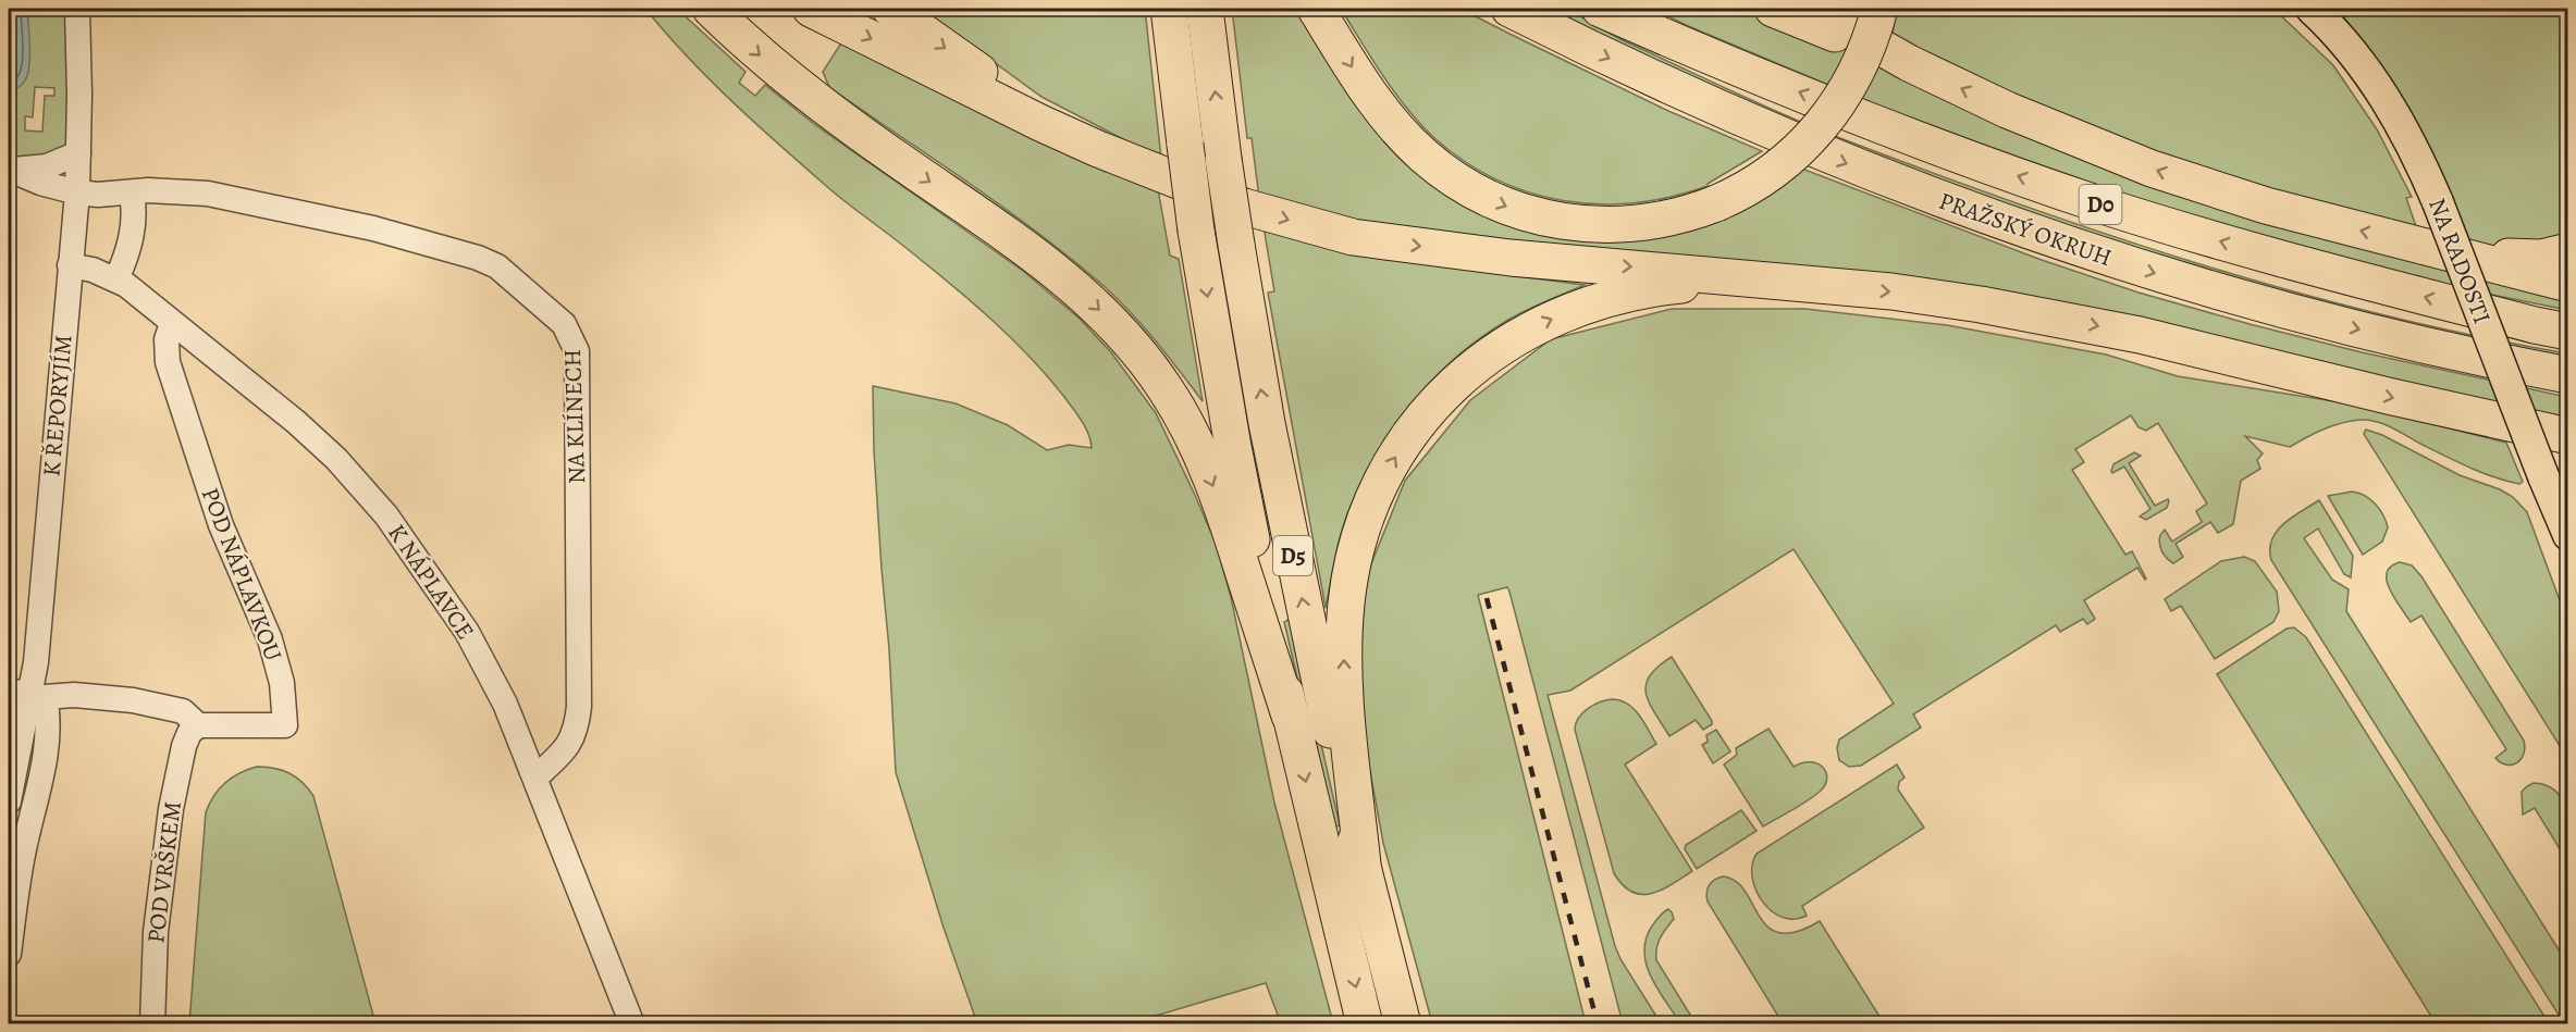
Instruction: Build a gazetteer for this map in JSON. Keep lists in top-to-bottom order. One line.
{"streets":{"highway":["D0","PRAŽSKÝ OKRUH","D5"],"main road":["NA RADOSTI"],"street":["K ŘEPORYJÍM","NA KLÍNECH","POD NÁPLAVKOU","K NÁPLAVCE","POD VRŠKEM"]},"crossings":[["K ŘEPORYJÍM","NA KLÍNECH"],["K ŘEPORYJÍM","K NÁPLAVCE"],["NA KLÍNECH","K NÁPLAVCE"],["POD NÁPLAVKOU","K NÁPLAVCE"],["POD NÁPLAVKOU","POD VRŠKEM"]]}
